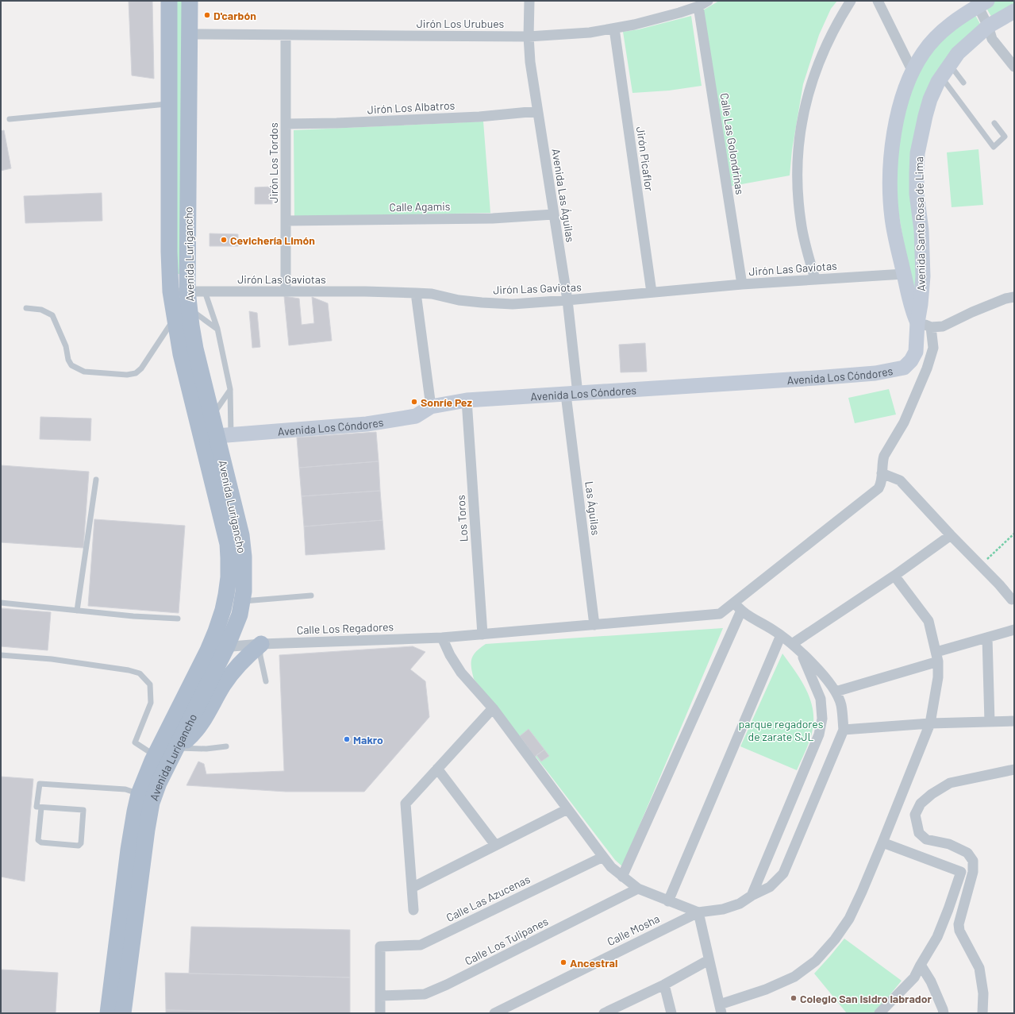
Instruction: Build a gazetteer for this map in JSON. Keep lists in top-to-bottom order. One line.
{"streets":{"main road":["Avenida Santa Rosa de Lima","Avenida Lurigancho","Avenida Los Cóndores"],"street":["Jirón Los Urubues","Jirón Los Albatros","Calle Las Golondrinas","Jirón Picaflor","Jirón Los Tordos","Avenida Las Águilas","Calle Agamis","Jirón Las Gaviotas","Las Águilas","Los Toros","Calle Los Regadores","Calle Las Azucenas","Calle Mosha","Calle Los Tulipanes"]},"crossings":[["Jirón Los Urubues","Calle Las Golondrinas"],["Jirón Los Urubues","Jirón Picaflor"],["Jirón Los Urubues","Jirón Los Tordos"],["Jirón Los Urubues","Avenida Las Águilas"],["Jirón Los Urubues","Avenida Lurigancho"],["Jirón Los Albatros","Jirón Los Tordos"],["Jirón Los Albatros","Avenida Las Águilas"],["Calle Las Golondrinas","Jirón Las Gaviotas"],["Jirón Picaflor","Jirón Las Gaviotas"],["Jirón Los Tordos","Calle Agamis"],["Jirón Los Tordos","Jirón Las Gaviotas"],["Avenida Las Águilas","Calle Agamis"],["Avenida Las Águilas","Jirón Las Gaviotas"],["Avenida Las Águilas","Avenida Los Cóndores"],["Avenida Las Águilas","Las Águilas"],["Avenida Santa Rosa de Lima","Jirón Las Gaviotas"],["Avenida Santa Rosa de Lima","Avenida Los Cóndores"],["Avenida Santa Rosa de Lima","Calle Los Regadores"],["Avenida Lurigancho","Jirón Las Gaviotas"],["Avenida Lurigancho","Avenida Los Cóndores"],["Avenida Lurigancho","Calle Los Regadores"],["Avenida Los Cóndores","Las Águilas"],["Avenida Los Cóndores","Los Toros"],["Avenida Los Cóndores","Calle Los Regadores"],["Las Águilas","Calle Los Regadores"],["Los Toros","Calle Los Regadores"],["Calle Las Azucenas","Calle Los Tulipanes"]],"parks":["parque regadores de zarate SJL"],"places":["D'carbón","Cevichería Limón","Sonríe Pez","Makro","Ancestral","Colegio San Isidro labrador"]}
